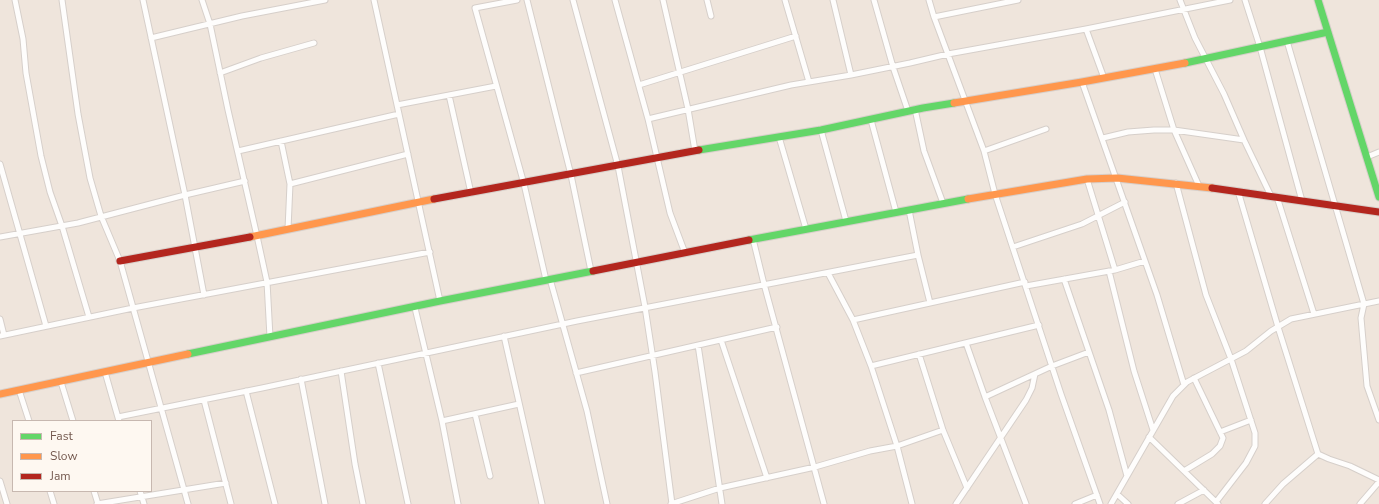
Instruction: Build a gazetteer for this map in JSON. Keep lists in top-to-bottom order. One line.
{"legend":["Fast","Slow","Jam"]}
